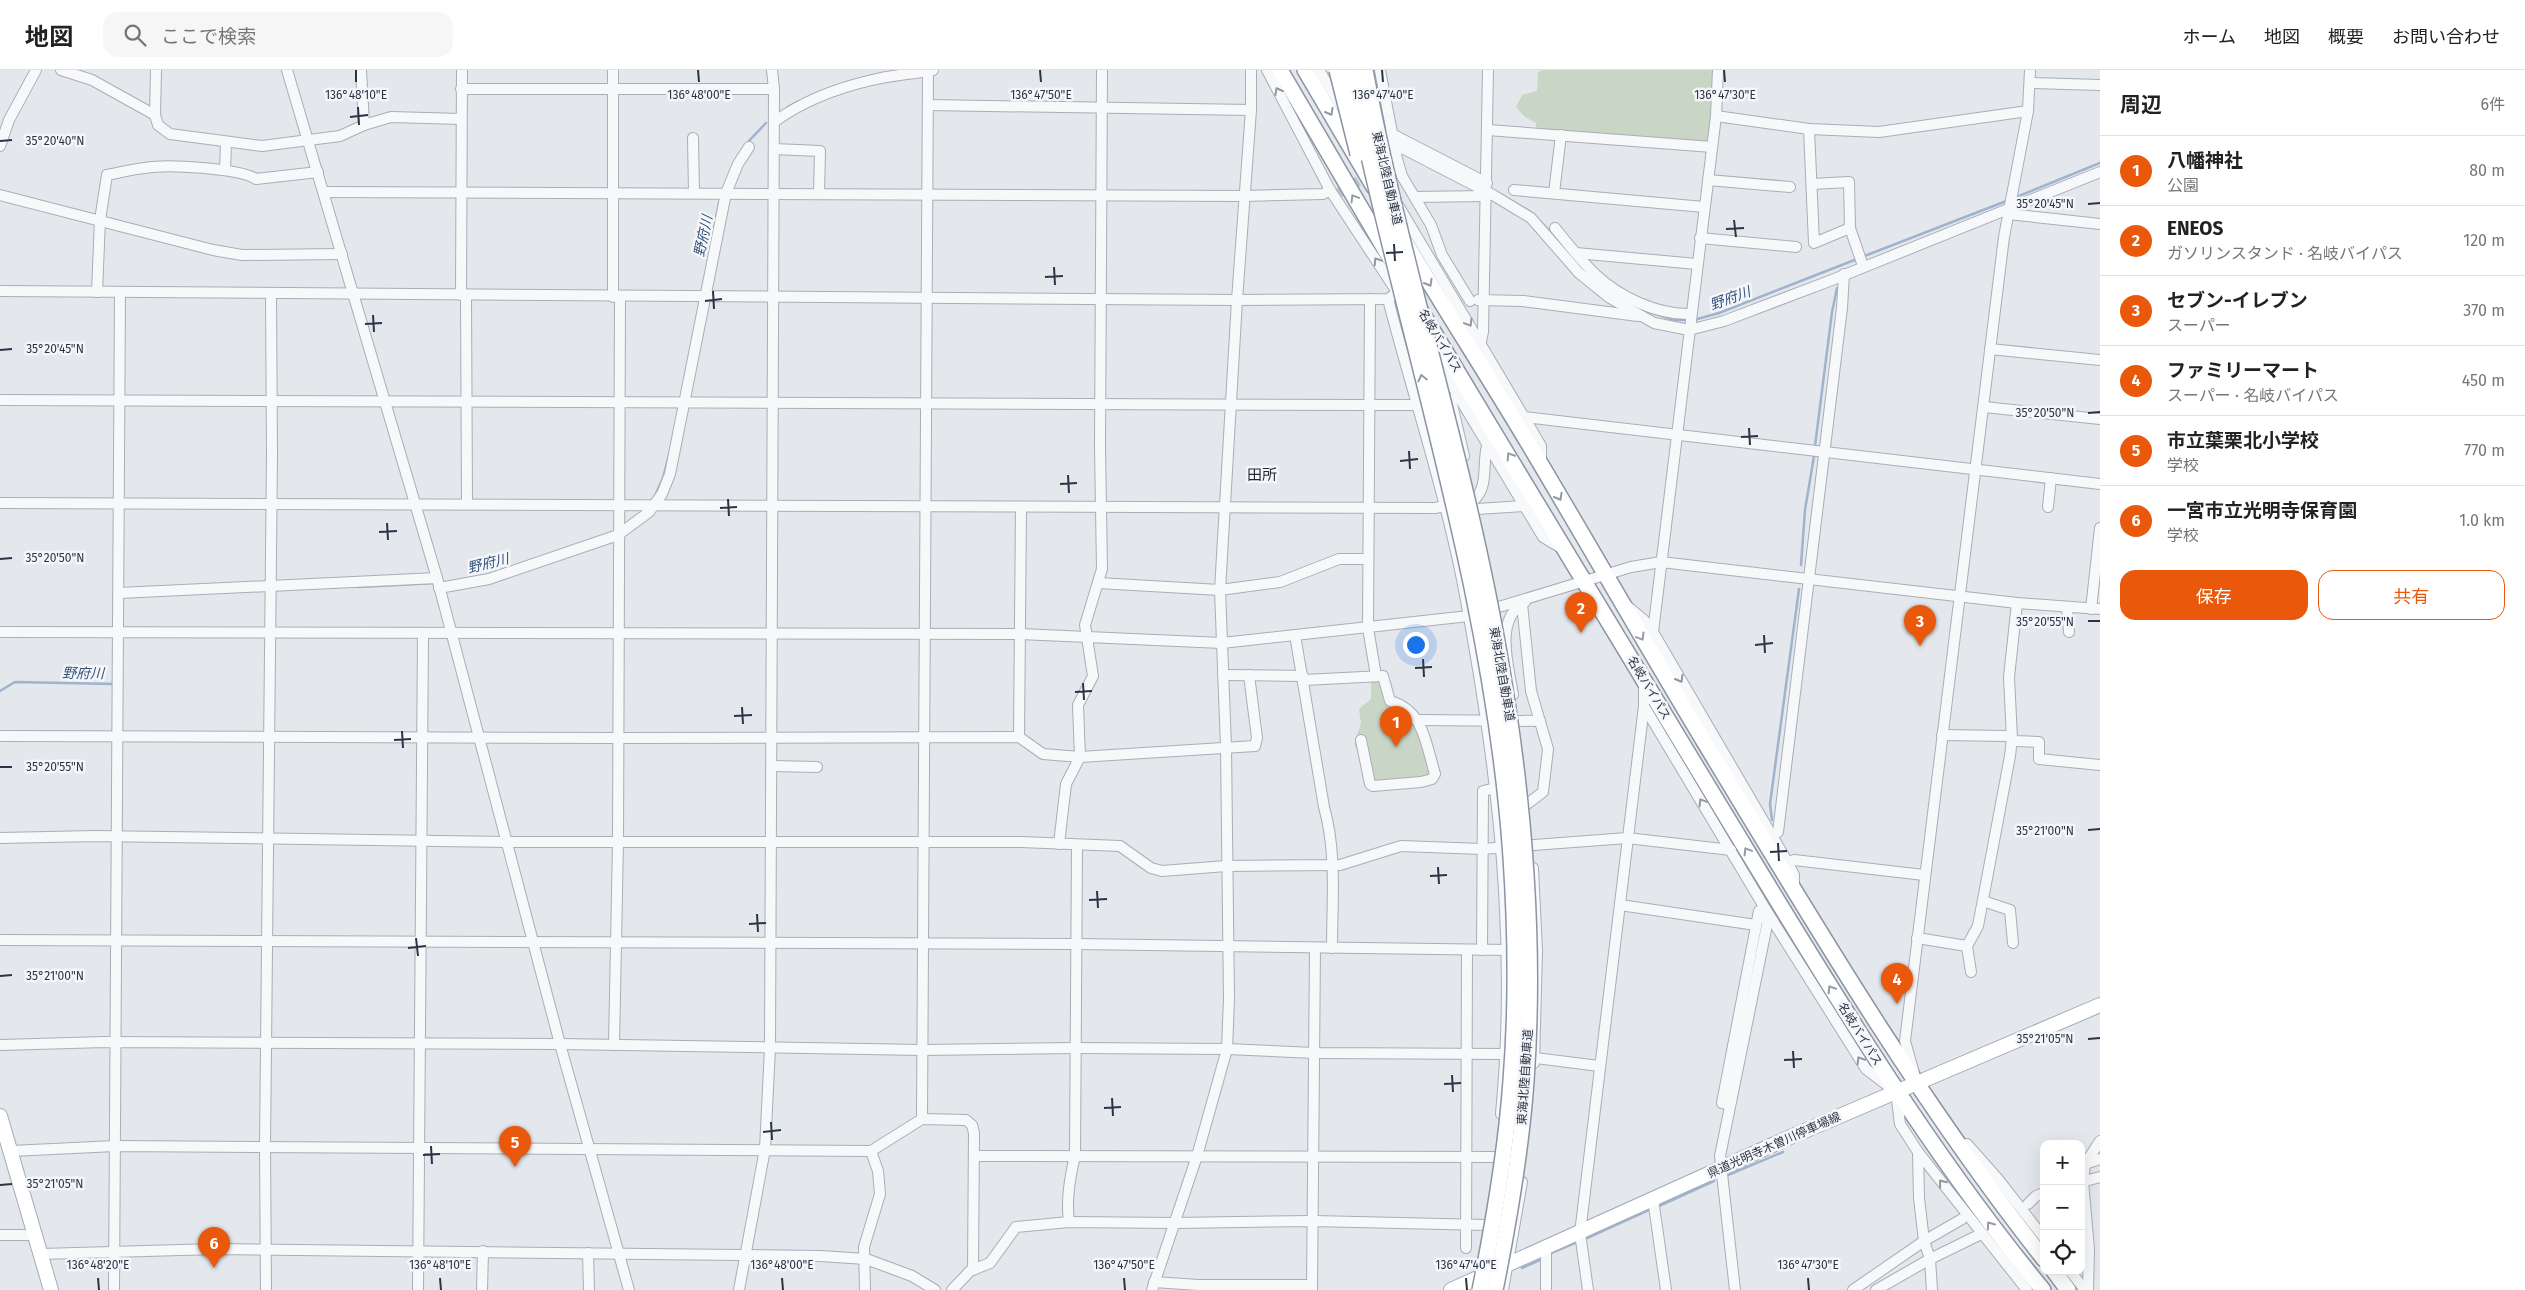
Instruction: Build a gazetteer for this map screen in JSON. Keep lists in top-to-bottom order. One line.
{"streets":{"highway":["東海北陸自動車道","名岐バイパス"],"main road":["県道光明寺木曽川停車場線"]},"crossings":[["東海北陸自動車道","県道光明寺木曽川停車場線"],["名岐バイパス","県道光明寺木曽川停車場線"]],"districts":["田所"],"water":["野府川"],"page":{"header":"地図","search":"ここで検索","nav":["ホーム","地図","概要","お問い合わせ"],"heading":["周辺","6件"],"list":[{"mark":"1","name":"八幡神社","note":"公園","value":"80 m"},{"mark":"2","name":"ENEOS","note":"ガソリンスタンド · 名岐バイパス","value":"120 m"},{"mark":"3","name":"セブン-イレブン","note":"スーパー","value":"370 m"},{"mark":"4","name":"ファミリーマート","note":"スーパー · 名岐バイパス","value":"450 m"},{"mark":"5","name":"市立葉栗北小学校","note":"学校","value":"770 m"},{"mark":"6","name":"一宮市立光明寺保育園","note":"学校","value":"1.0 km"}],"buttons":["保存","共有"],"pins":["2","3","1","4","5","6"],"map_buttons":["+","−"]},"coordinates":["136°48'10\"E","136°48'00\"E","136°47'50\"E","136°47'40\"E","136°47'30\"E","35°20'40\"N","35°20'45\"N","35°20'50\"N","35°20'55\"N","35°21'00\"N","35°21'05\"N","136°48'20\"E"]}
